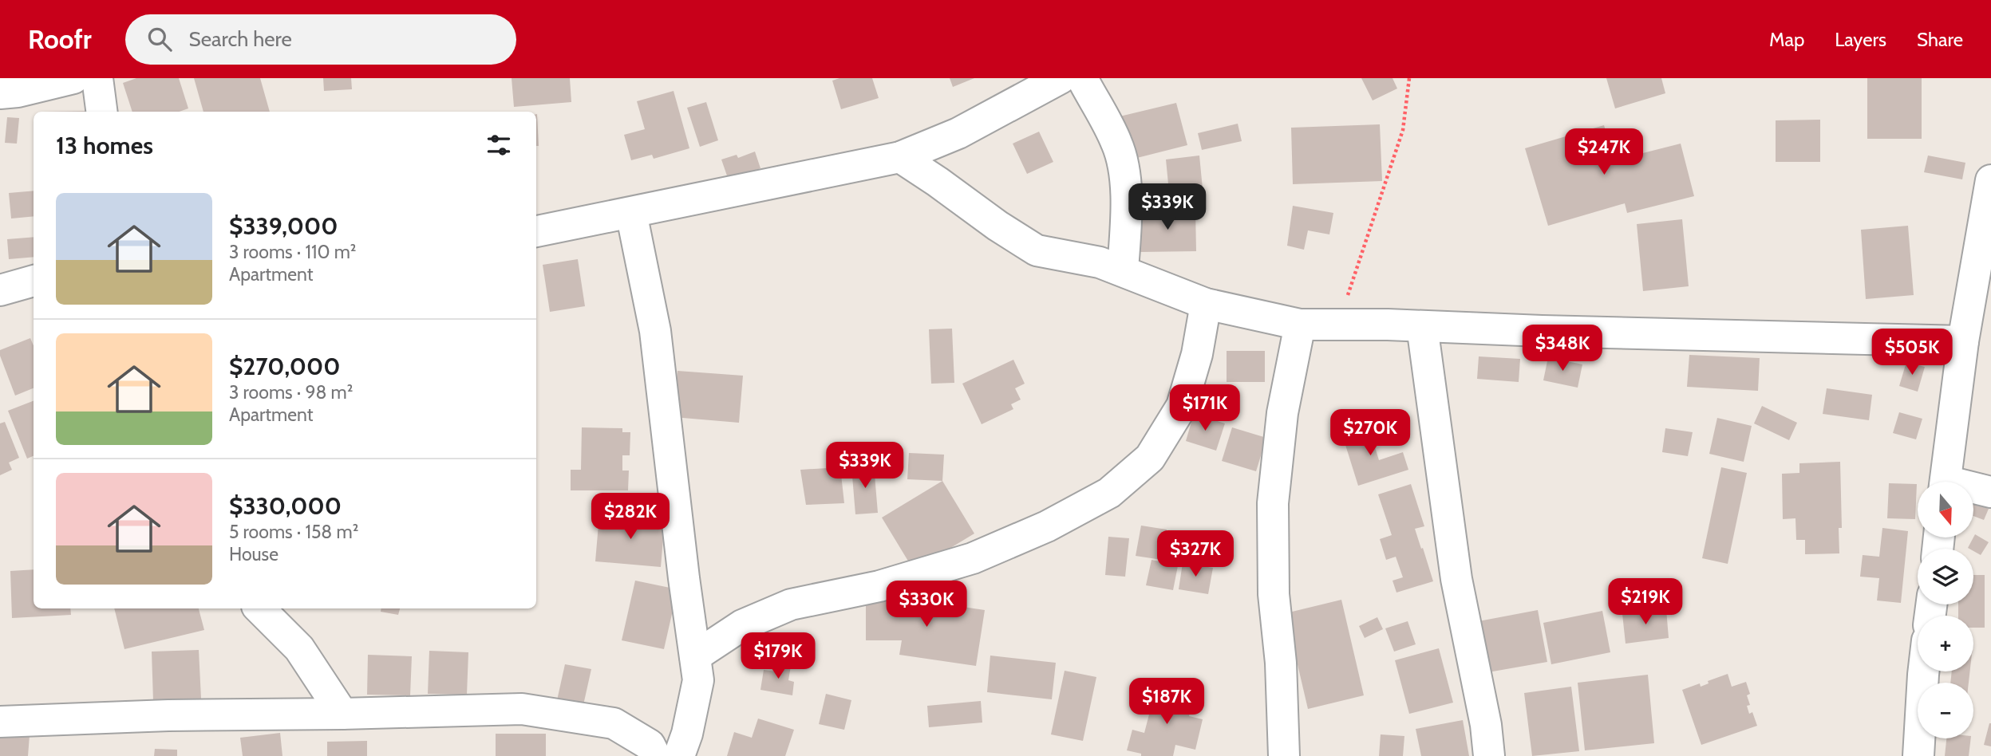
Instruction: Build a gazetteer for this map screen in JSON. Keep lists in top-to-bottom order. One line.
{"north":"bottom","page":{"header":"Roofr","search":"Search here","nav":["Map","Layers","Share"],"heading":"13 homes","price":["$247K","$339K","$348K","$505K","$171K","$270K","$339K","$282K","$327K","$219K","$330K","$179K","$187K"],"list":[{"name":"$339,000","note":"3 rooms · 110 m² · Apartment"},{"name":"$270,000","note":"3 rooms · 98 m² · Apartment"},{"name":"$330,000","note":"5 rooms · 158 m² · House"}],"map_buttons":["+","−"]}}
